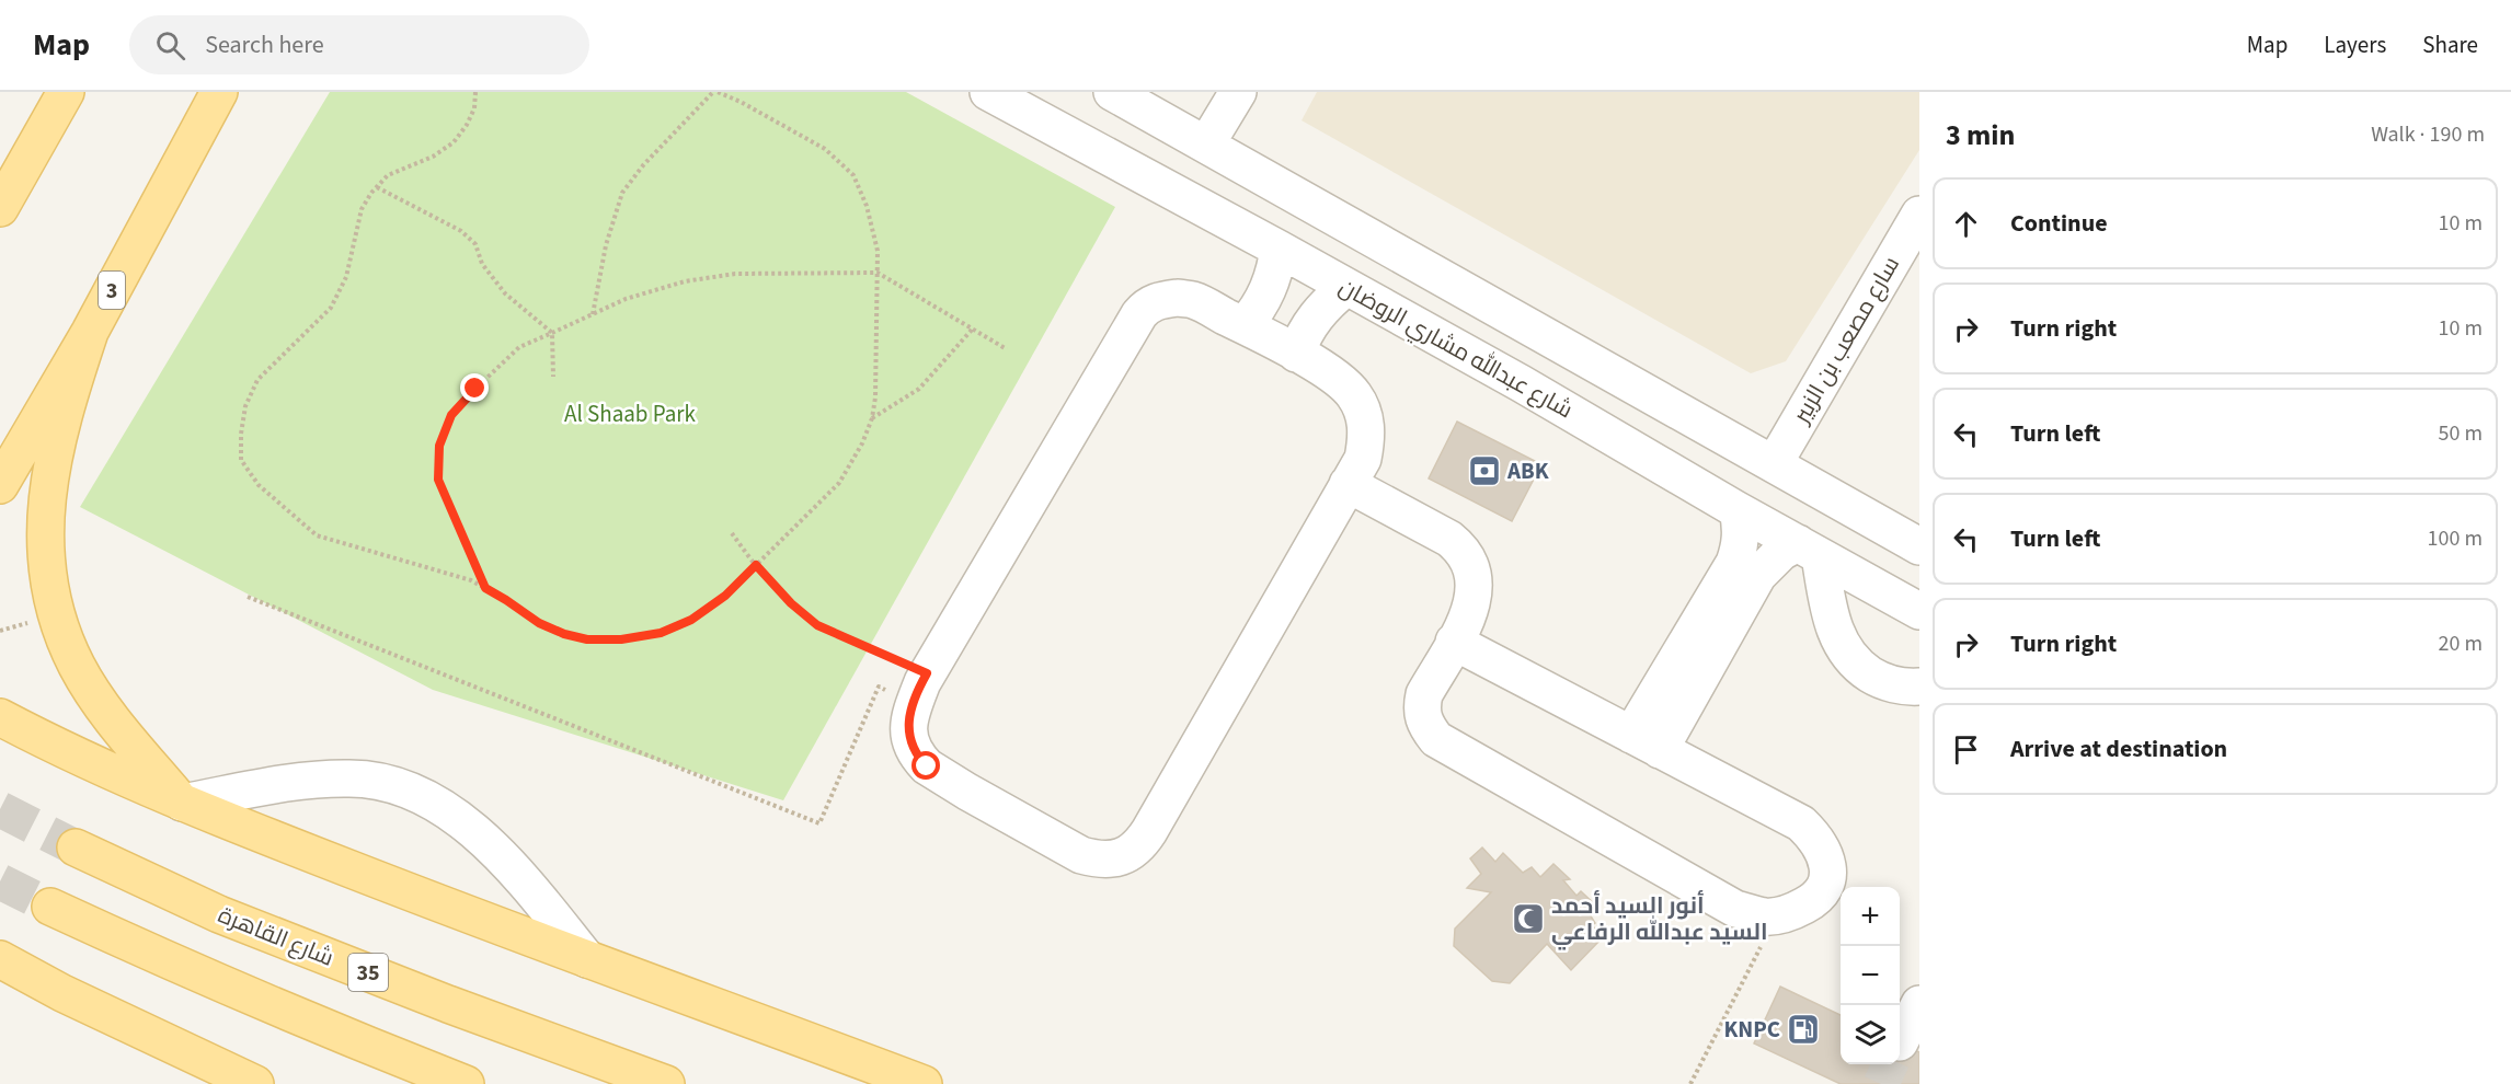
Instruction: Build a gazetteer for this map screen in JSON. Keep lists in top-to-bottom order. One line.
{"streets":{"main road":["3","شارع القاهرة","35"],"street":["سارع مصعب بن الزبير","شارع عبدالله مشاري الروضان"]},"parks":["Al Shaab Park"],"places":{"bank":["ABK"],"mosque":["أنور السيد أحمد السيد عبدالله الرفاعي"],"fuel station":["KNPC"]},"page":{"header":"Map","search":"Search here","nav":["Map","Layers","Share"],"heading":["3 min","Walk · 190 m"],"list":[["Continue","10 m"],["Turn right","10 m"],["Turn left","50 m"],["Turn left","100 m"],["Turn right","20 m"],"Arrive at destination"],"map_buttons":["+","−"]}}
